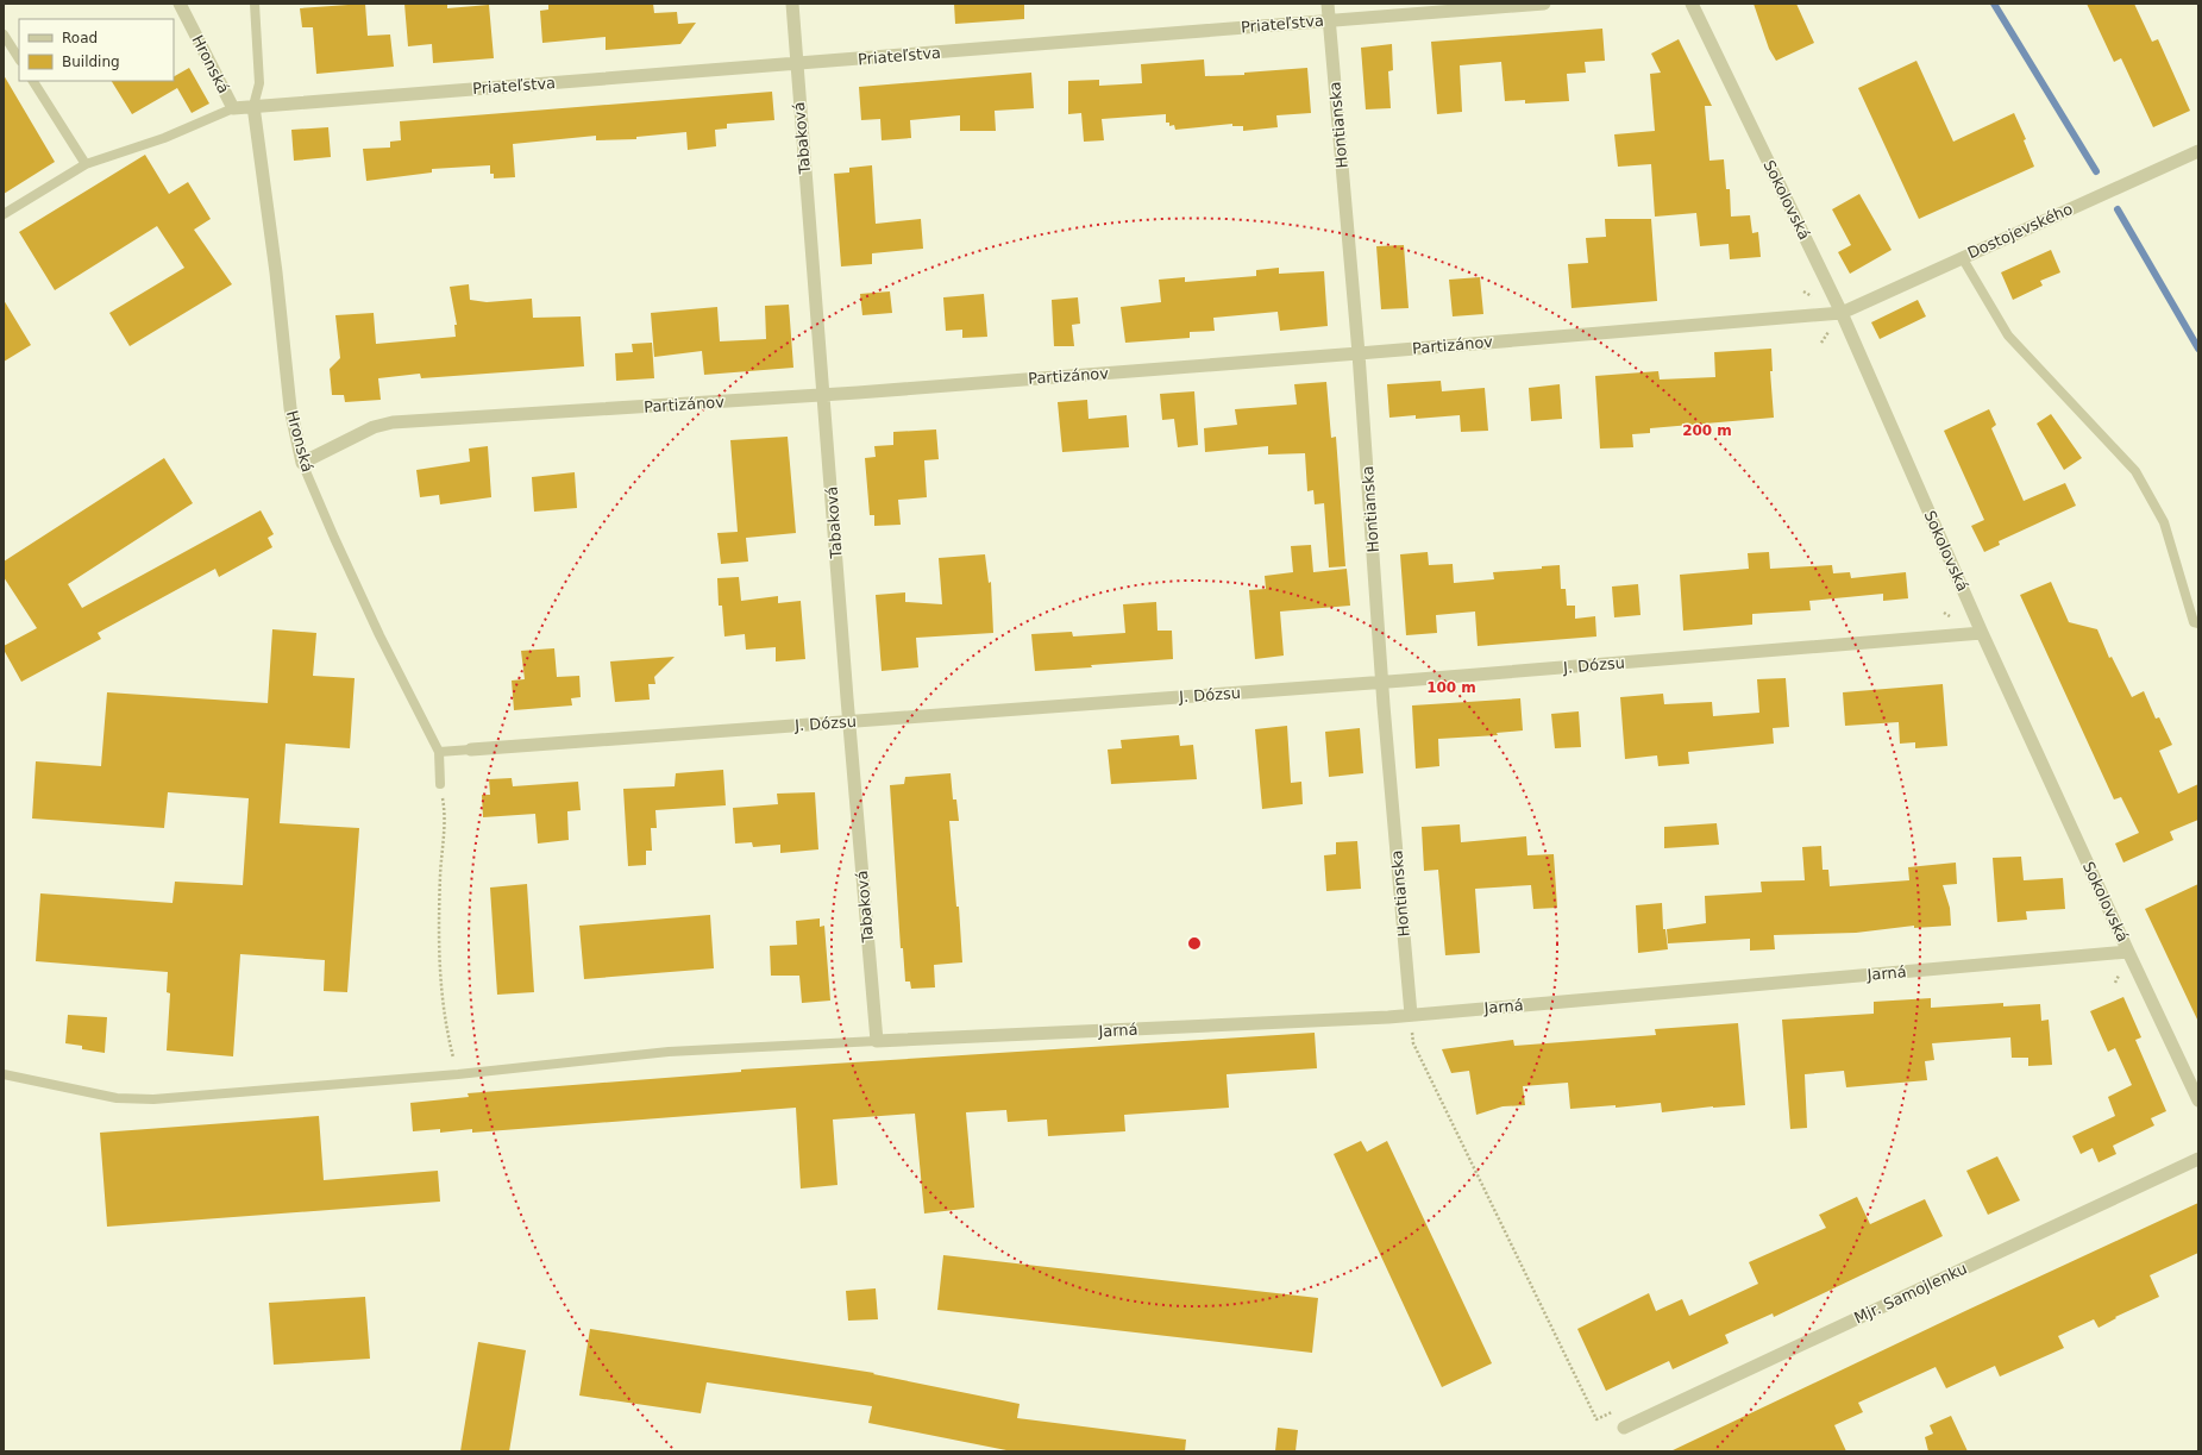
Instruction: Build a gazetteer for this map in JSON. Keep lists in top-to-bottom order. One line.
{"streets":{"street":["Priateľstva","Hronská","Hontianska","Tabaková","Sokolovská","Dostojevského","Partizánov","J. Dózsu","Jarná","Mjr. Samojlenku"]},"crossings":[["Priateľstva","Hronská"],["Priateľstva","Hontianska"],["Priateľstva","Tabaková"],["Hronská","Partizánov"],["Hronská","J. Dózsu"],["Hontianska","Partizánov"],["Hontianska","J. Dózsu"],["Hontianska","Jarná"],["Tabaková","Partizánov"],["Tabaková","J. Dózsu"],["Tabaková","Jarná"],["Sokolovská","Dostojevského"],["Sokolovská","Partizánov"],["Sokolovská","J. Dózsu"],["Sokolovská","Jarná"],["Dostojevského","Partizánov"]],"legend":["Road","Building"],"rings":["200 m","100 m"]}
